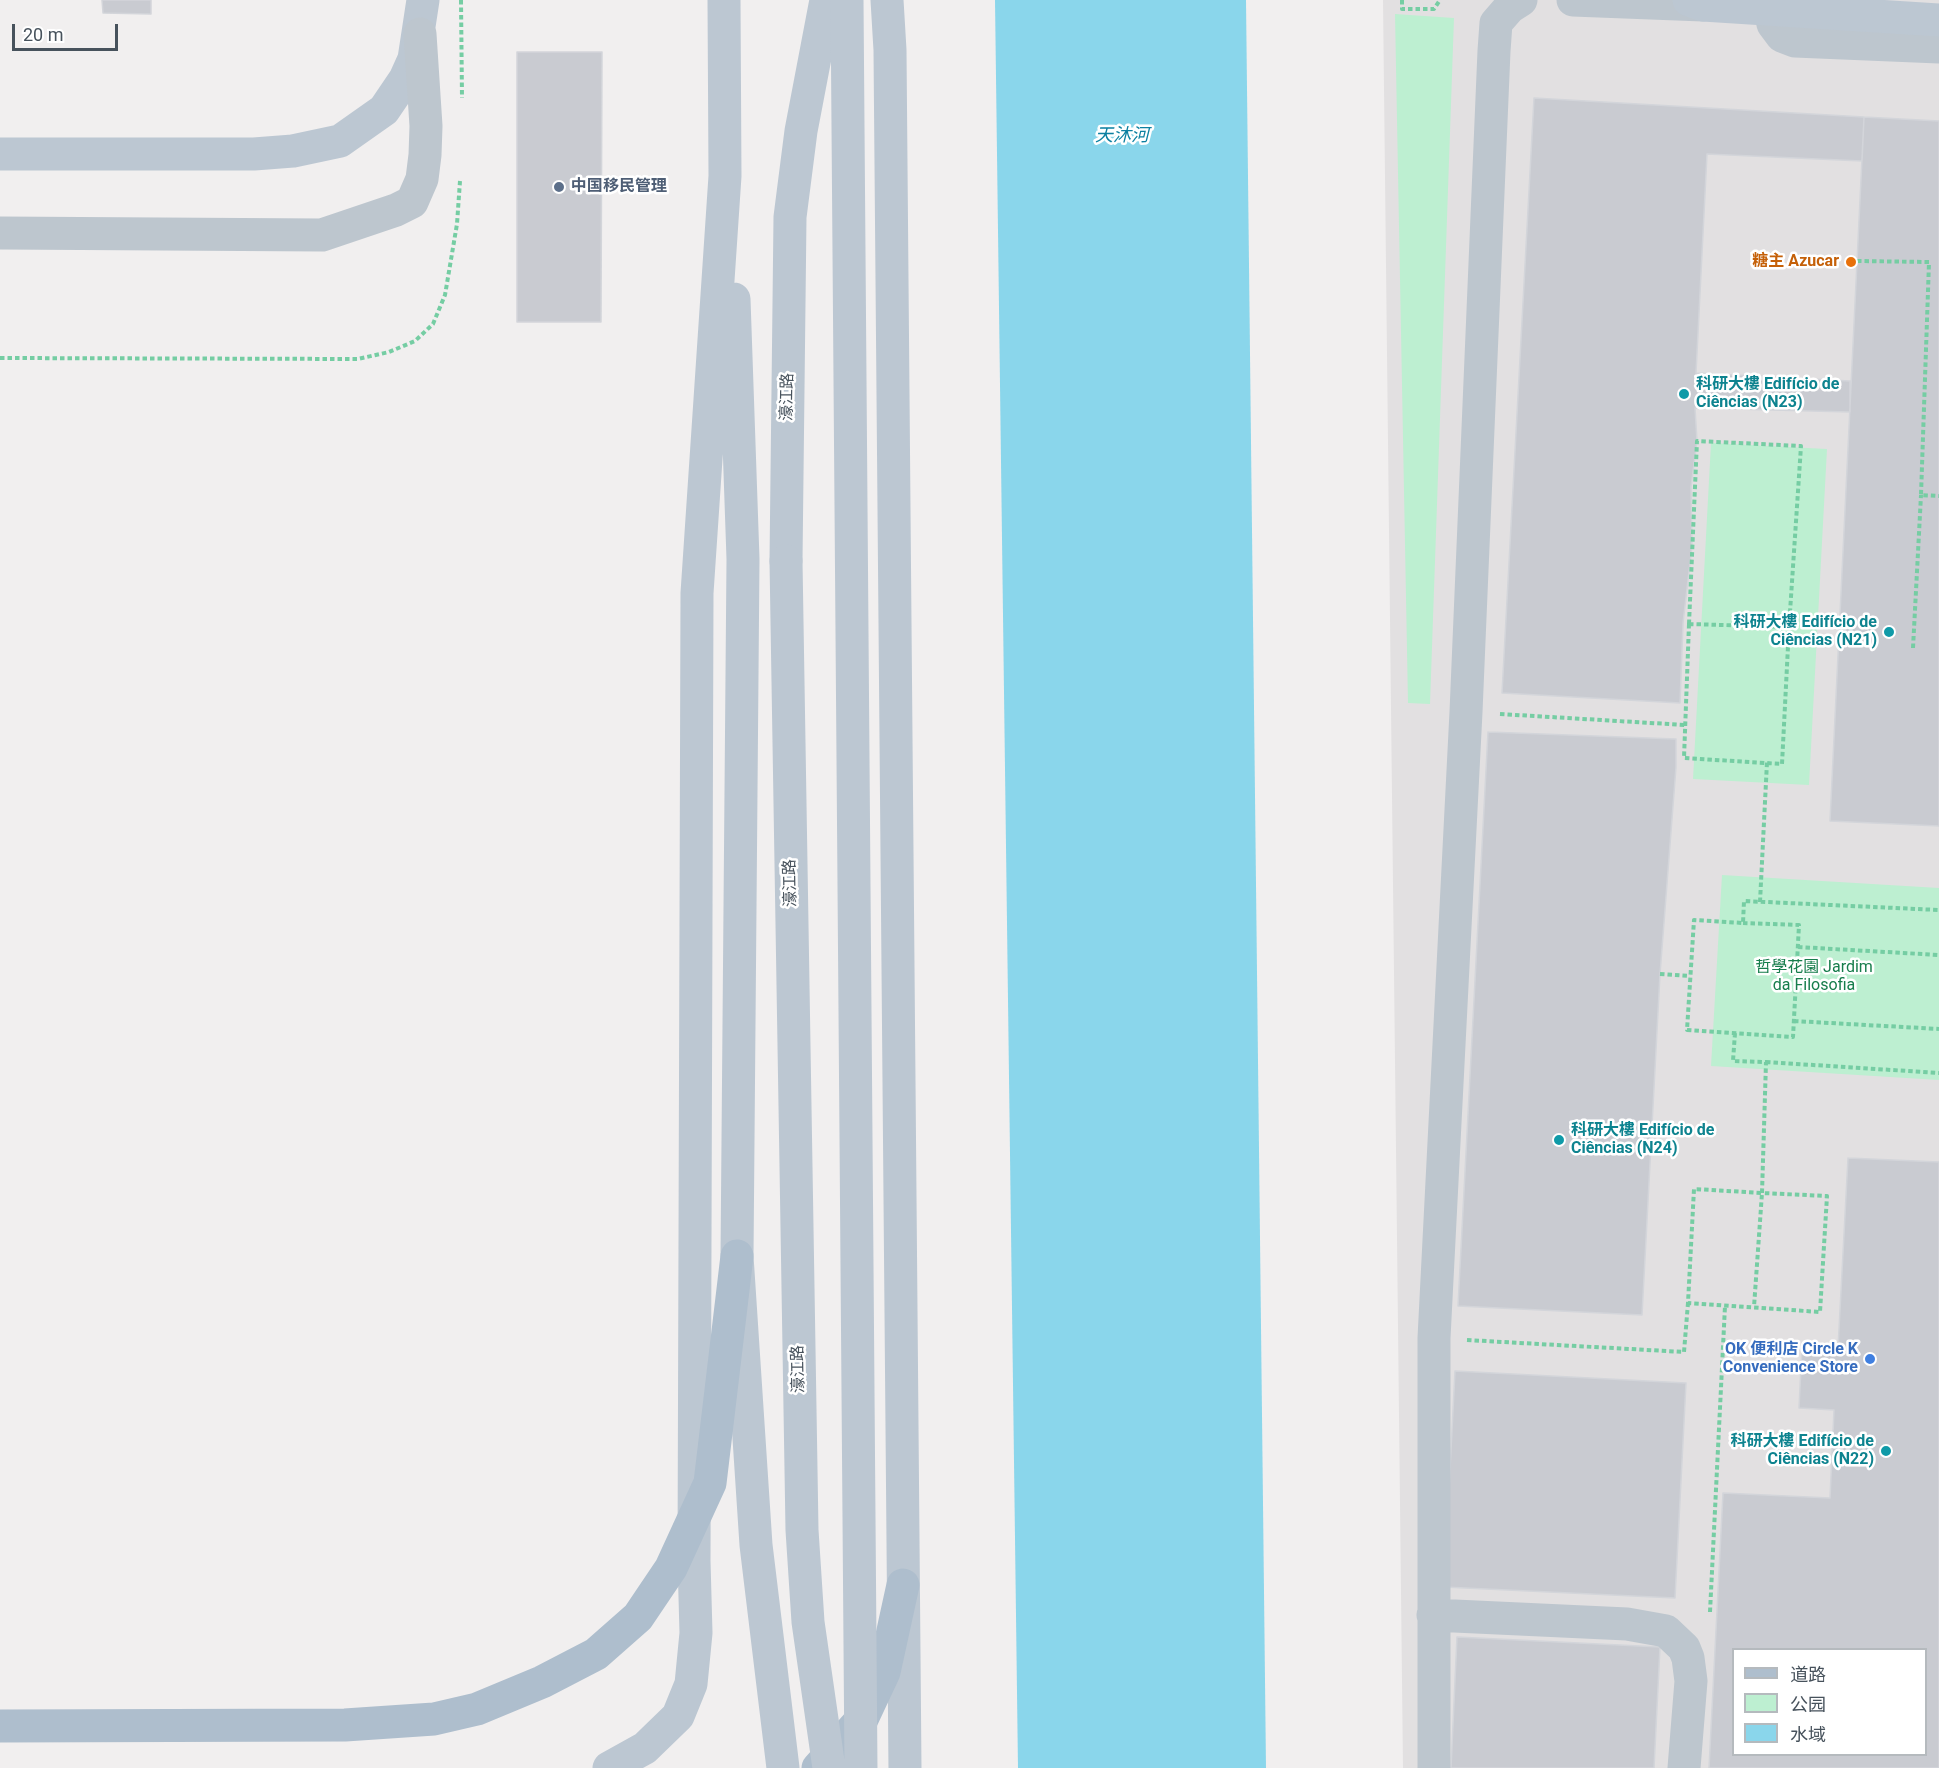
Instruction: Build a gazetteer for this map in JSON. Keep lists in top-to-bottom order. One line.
{"streets":{"main road":["濠江路"]},"water":["天沐河"],"parks":["哲學花園 Jardim da Filosofia"],"places":["中国移民管理","糖主 Azucar","科研大樓 Edifício de Ciências (N23)","科研大樓 Edifício de Ciências (N21)","科研大樓 Edifício de Ciências (N24)","OK 便利店 Circle K Convenience Store","科研大樓 Edifício de Ciências (N22)"],"legend":["道路","公园","水域"],"scale_bar":"20 m"}
